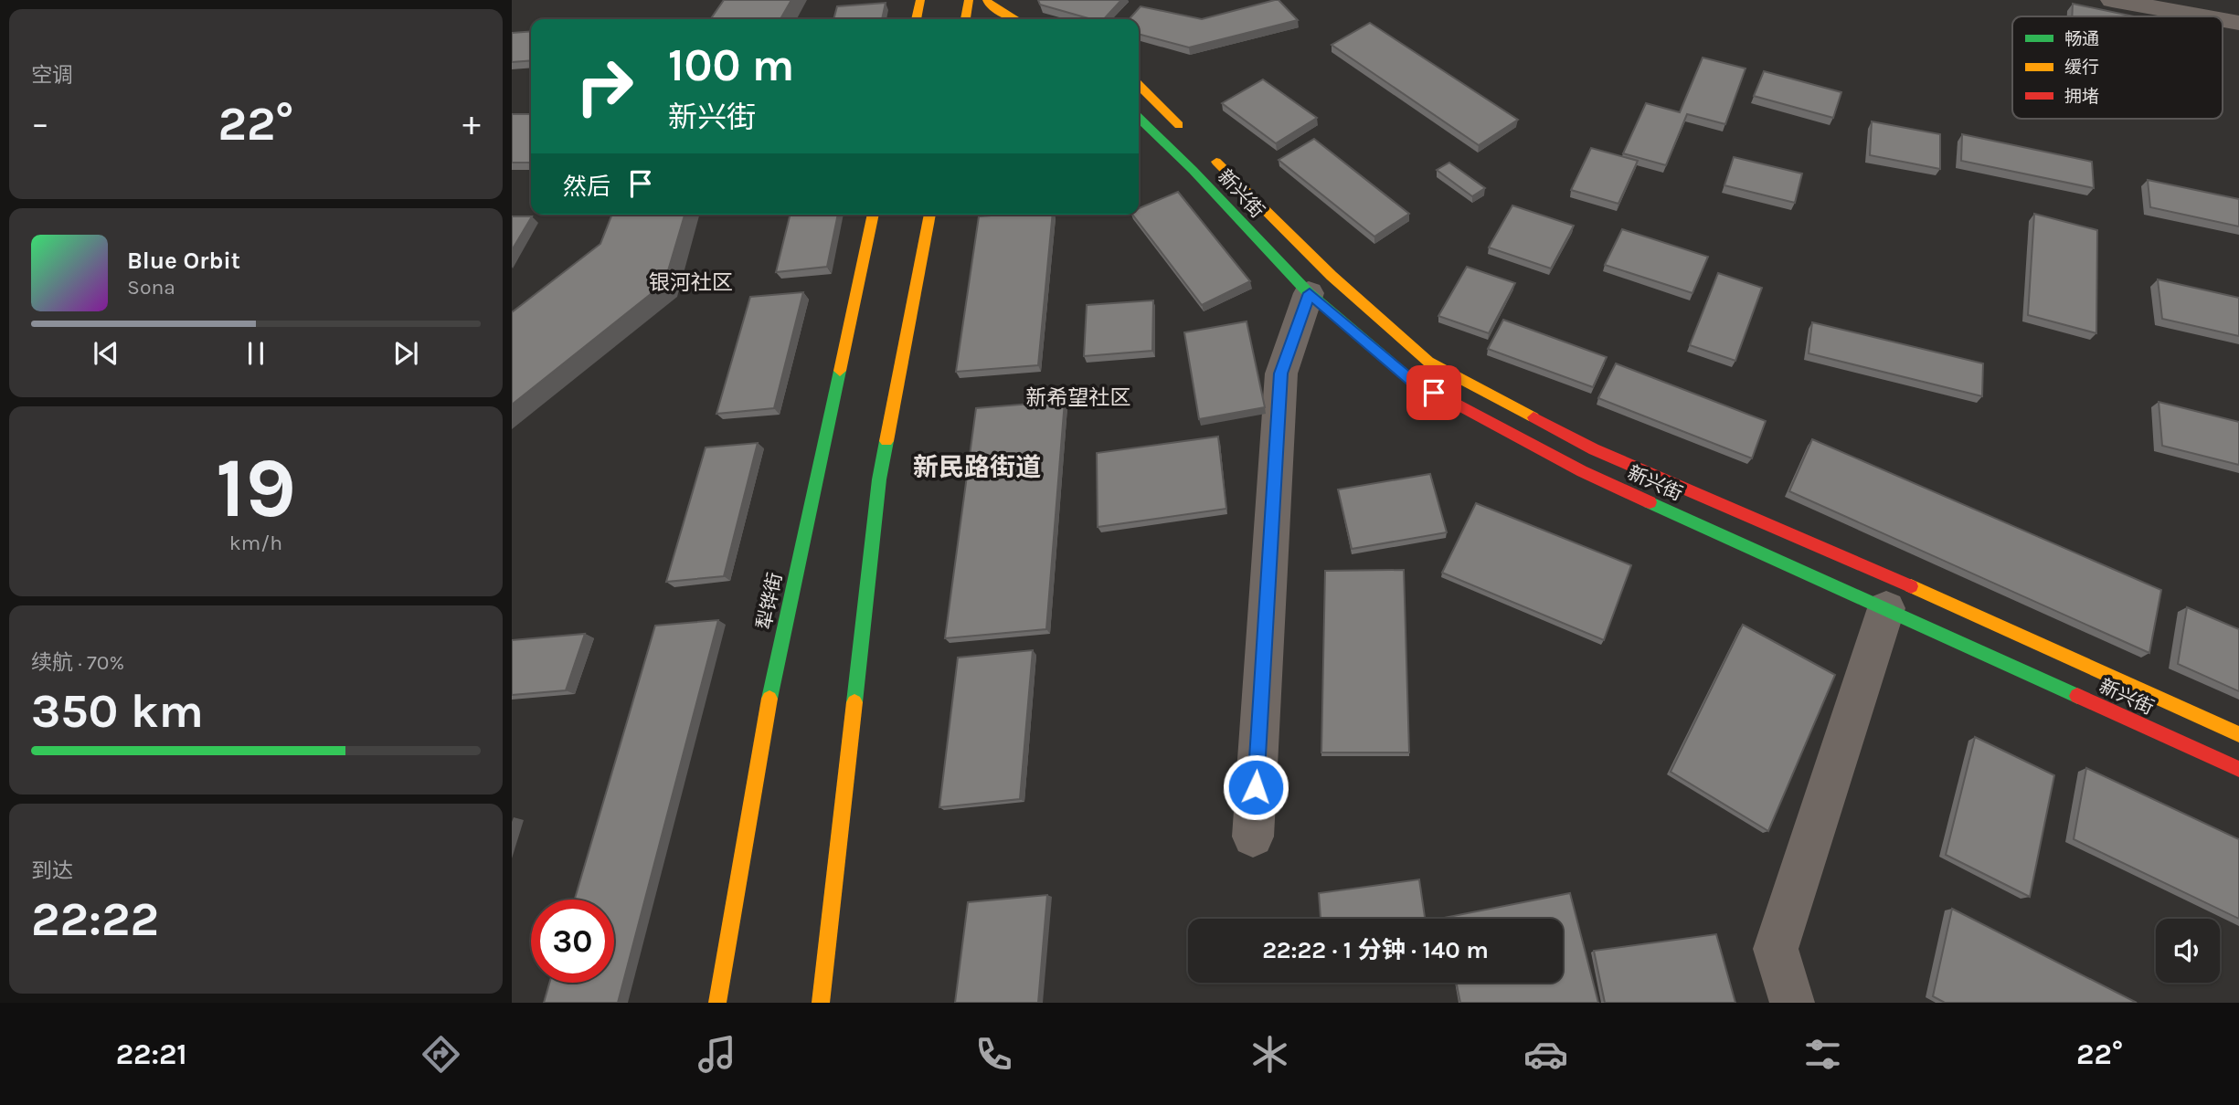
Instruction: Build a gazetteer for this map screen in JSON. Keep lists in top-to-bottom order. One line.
{"streets":{"street":["新兴街","犁铧街"]},"districts":["银河社区","新希望社区","新民路街道"],"legend":["畅通","缓行","拥堵"],"page":{"tile":["空调",["19","km/h"],["续航 · 70%","350 km"],["到达","22:22"]],"turn":["100 m","新兴街"],"heat":["−","22°","+"],"then":"然后","song":["Blue Orbit","Sona"],"limit":"30","trip":"22:22 · 1 分钟 · 140 m","tabs":["22:21","22°"]}}
